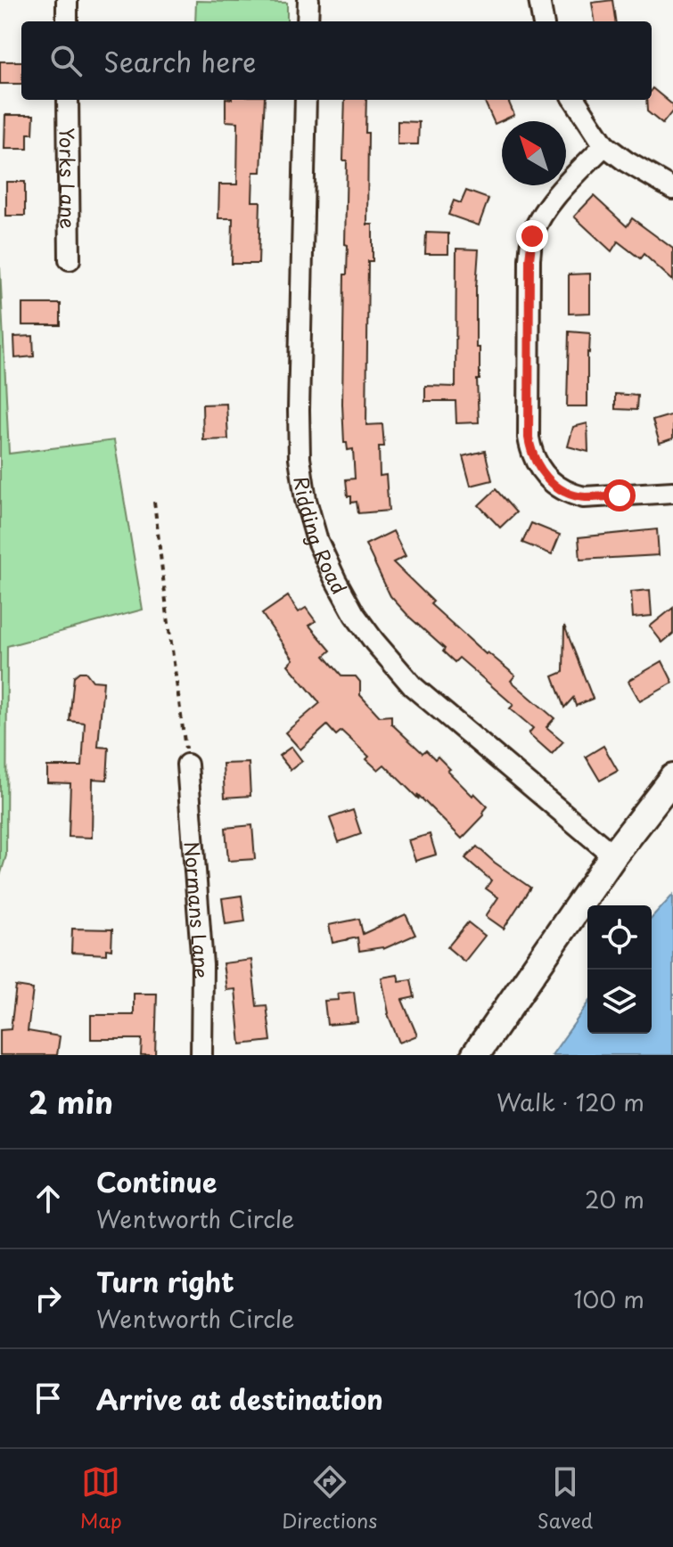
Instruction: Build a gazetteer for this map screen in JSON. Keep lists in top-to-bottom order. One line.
{"streets":{"street":["Yorks Lane","Ridding Road","Normans Lane"]},"north":"top left","page":{"search":"Search here","heading":["2 min","Walk · 120 m"],"list":[["Continue","Wentworth Circle","20 m"],["Turn right","Wentworth Circle","100 m"],"Arrive at destination"],"nav":["Map","Directions","Saved"]}}
